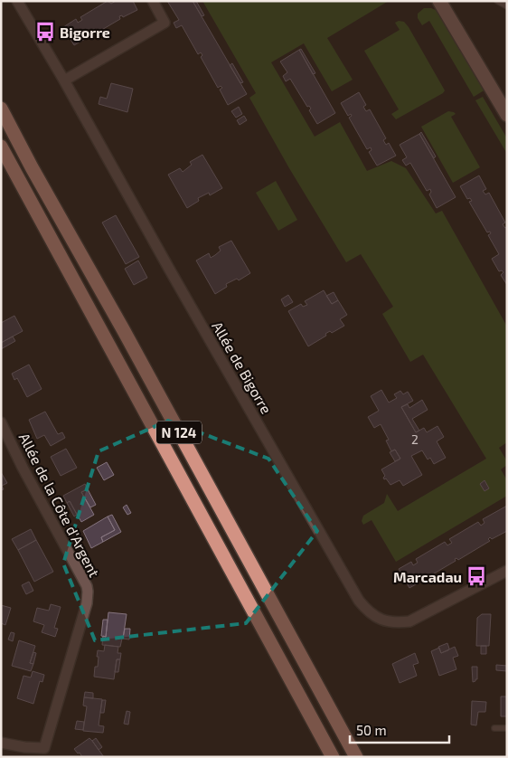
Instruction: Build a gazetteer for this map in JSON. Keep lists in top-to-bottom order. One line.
{"streets":{"highway":["N 124"],"street":["Allée de Bigorre","Allée de la Côte d'Argent"]},"places":{"bus stop":["Bigorre","Marcadau"]},"house_numbers":["2"],"scale_bar":"50 m"}
